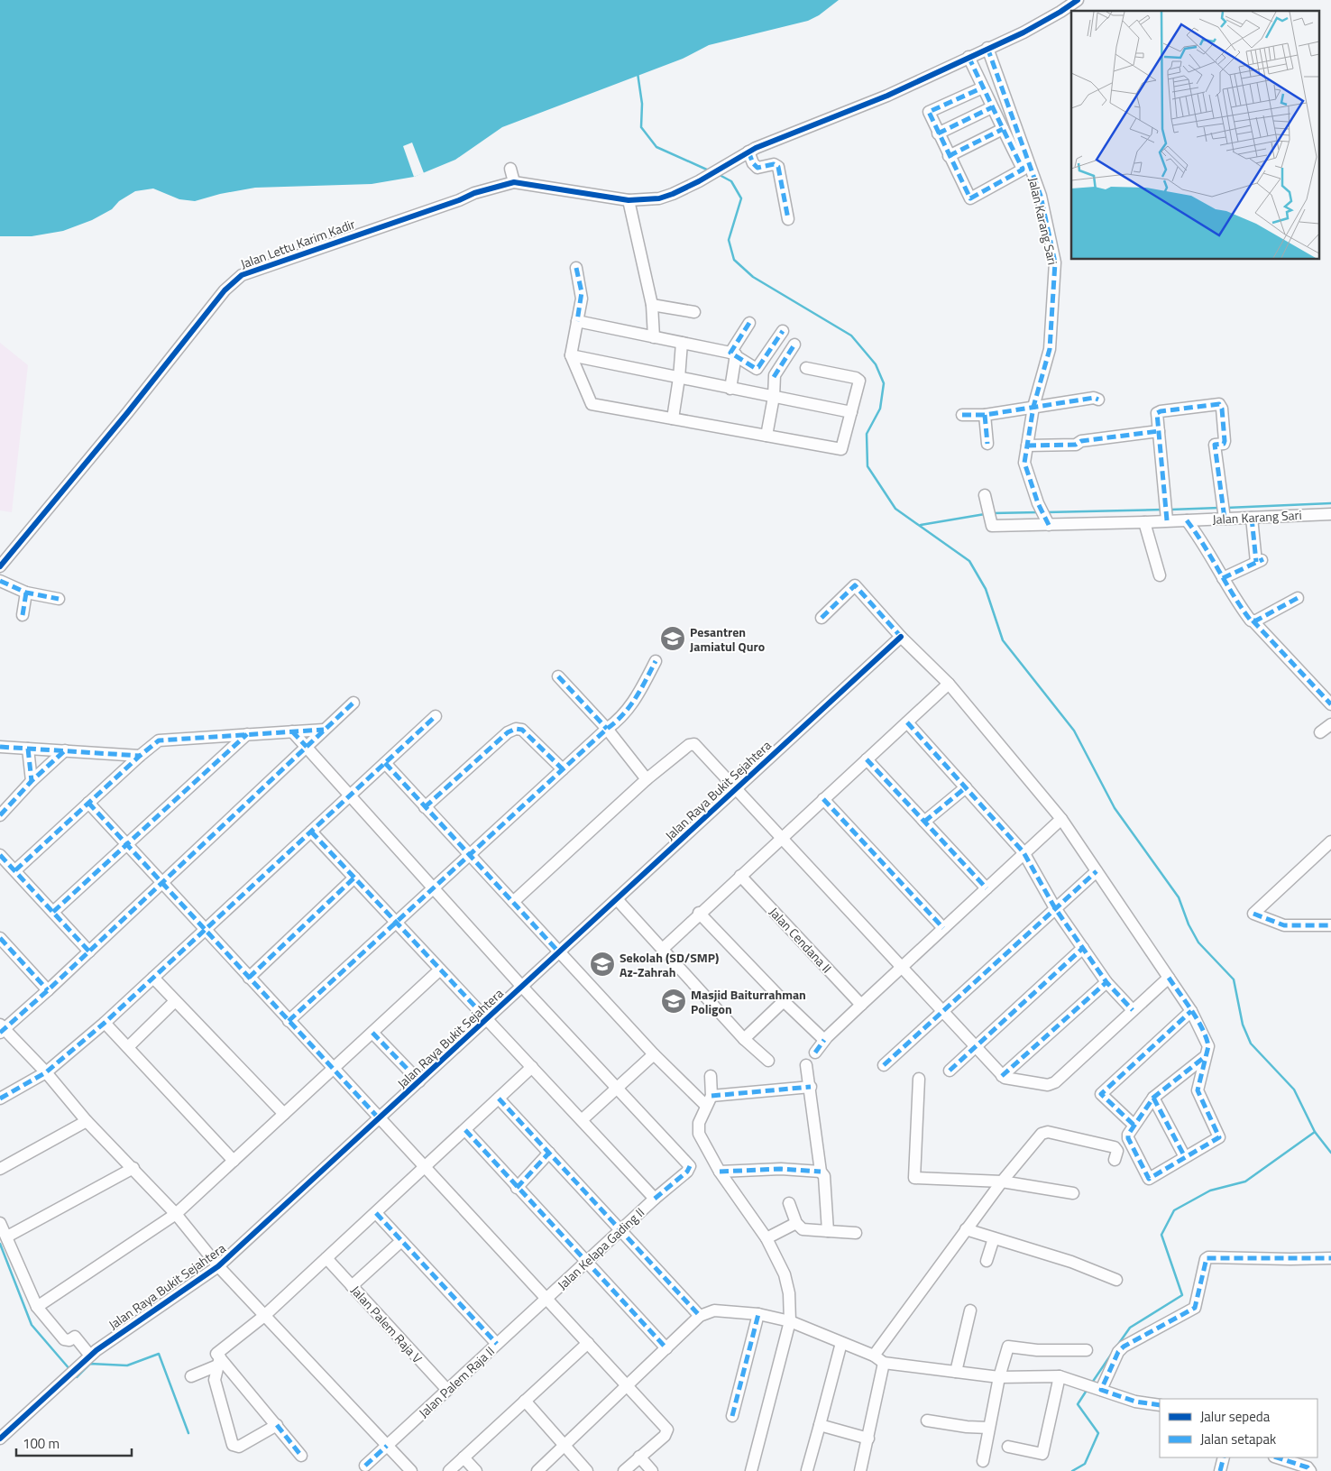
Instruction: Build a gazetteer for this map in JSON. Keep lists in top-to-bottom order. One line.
{"streets":{"street":["Jalan Karang Sari","Jalan Lettu Karim Kadir","Jalan Raya Bukit Sejahtera","Jalan Cendana II","Jalan Kelapa Gading II","Jalan Palem Raja V","Jalan Palem Raja II"]},"crossings":[["Jalan Karang Sari","Jalan Lettu Karim Kadir"],["Jalan Kelapa Gading II","Jalan Palem Raja II"],["Jalan Palem Raja V","Jalan Palem Raja II"]],"places":{"school or university":["Pesantren Jamiatul Quro","Sekolah (SD/SMP) Az-Zahrah","Masjid Baiturrahman Poligon"]},"legend":["Jalur sepeda","Jalan setapak"],"scale_bar":"100 m"}
